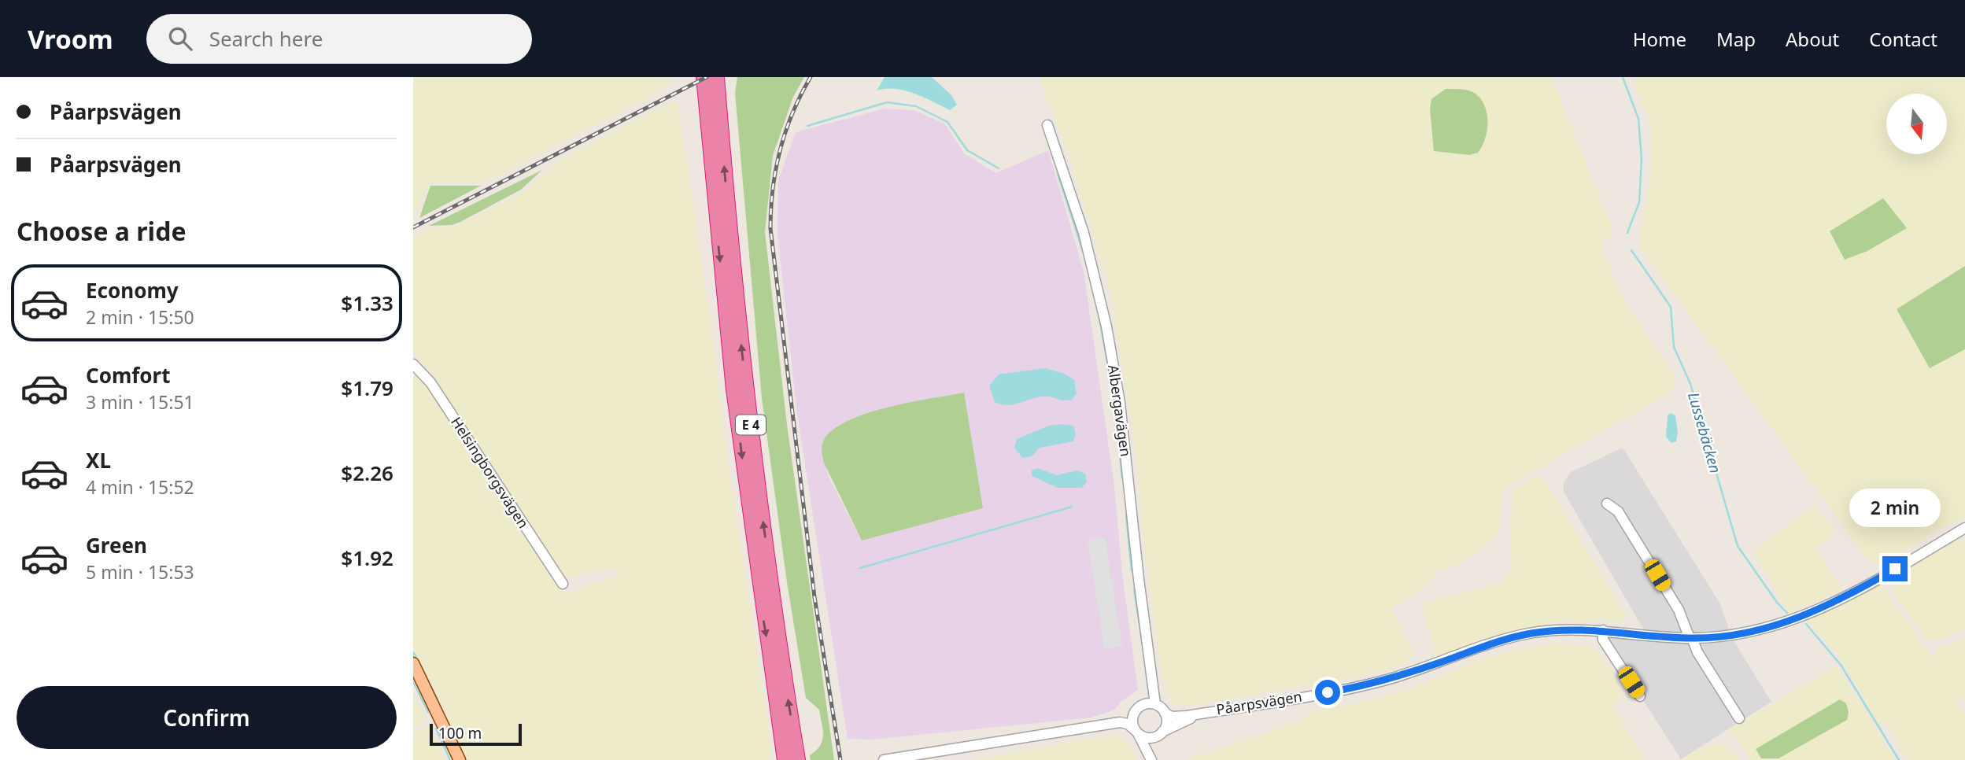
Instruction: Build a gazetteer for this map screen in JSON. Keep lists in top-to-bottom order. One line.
{"streets":{"highway":["E 4"],"street":["Albergavägen","Helsingborgsvägen","Påarpsvägen"]},"crossings":[["Albergavägen","Påarpsvägen"]],"water":["Lussebäcken"],"scale_bar":"100 m","north":"bottom","page":{"header":"Vroom","search":"Search here","nav":["Home","Map","About","Contact"],"banner":["Påarpsvägen","Påarpsvägen"],"heading":"Choose a ride","list":[{"name":"Economy","note":"2 min · 15:50","value":"$1.33"},{"name":"Comfort","note":"3 min · 15:51","value":"$1.79"},{"name":"XL","note":"4 min · 15:52","value":"$2.26"},{"name":"Green","note":"5 min · 15:53","value":"$1.92"}],"bubble":"2 min","buttons":"Confirm","scale":"100 m"}}
